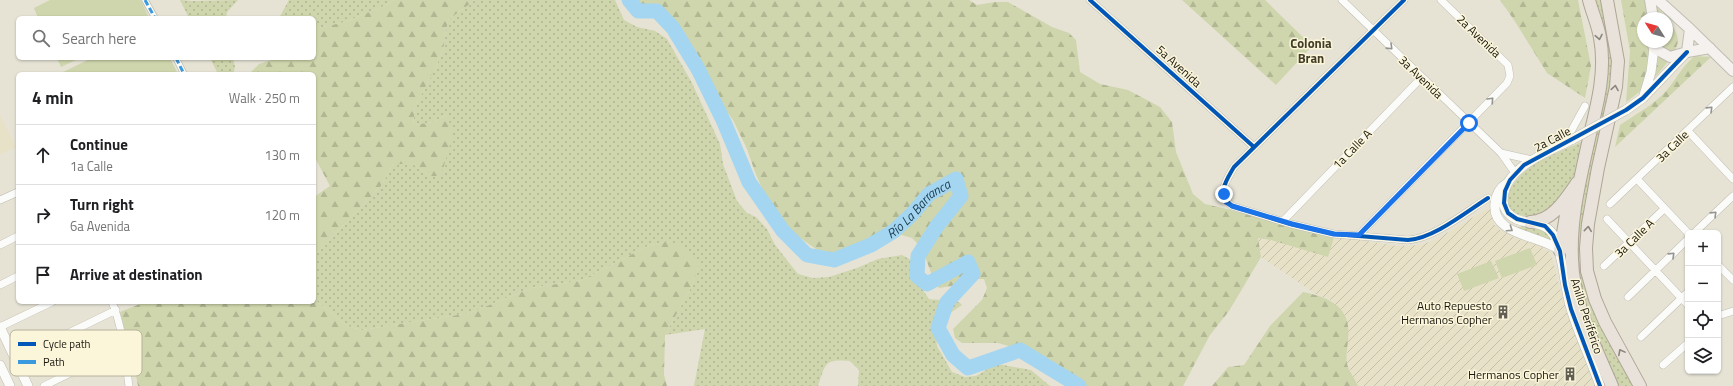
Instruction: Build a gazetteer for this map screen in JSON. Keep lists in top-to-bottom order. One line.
{"streets":{"highway":["Anillo Periférico"],"street":["2a Avenida","5a Avenida","3a Avenida","2a Calle","3a Calle","1a Calle A","3a Calle A"]},"crossings":[["2a Avenida","3a Avenida"],["3a Avenida","2a Calle"],["3a Avenida","1a Calle A"],["2a Calle","Anillo Periférico"]],"one_way":["3a Calle"],"districts":["Colonia Bran"],"water":["Río La Barranca"],"places":{"building":["Auto Repuesto Hermanos Copher","Hermanos Copher"]},"legend":["Cycle path","Path"],"north":"top left","page":{"search":"Search here","heading":["4 min","Walk · 250 m"],"list":[["Continue","1a Calle","130 m"],["Turn right","6a Avenida","120 m"],"Arrive at destination"],"map_buttons":["+","−"]}}
